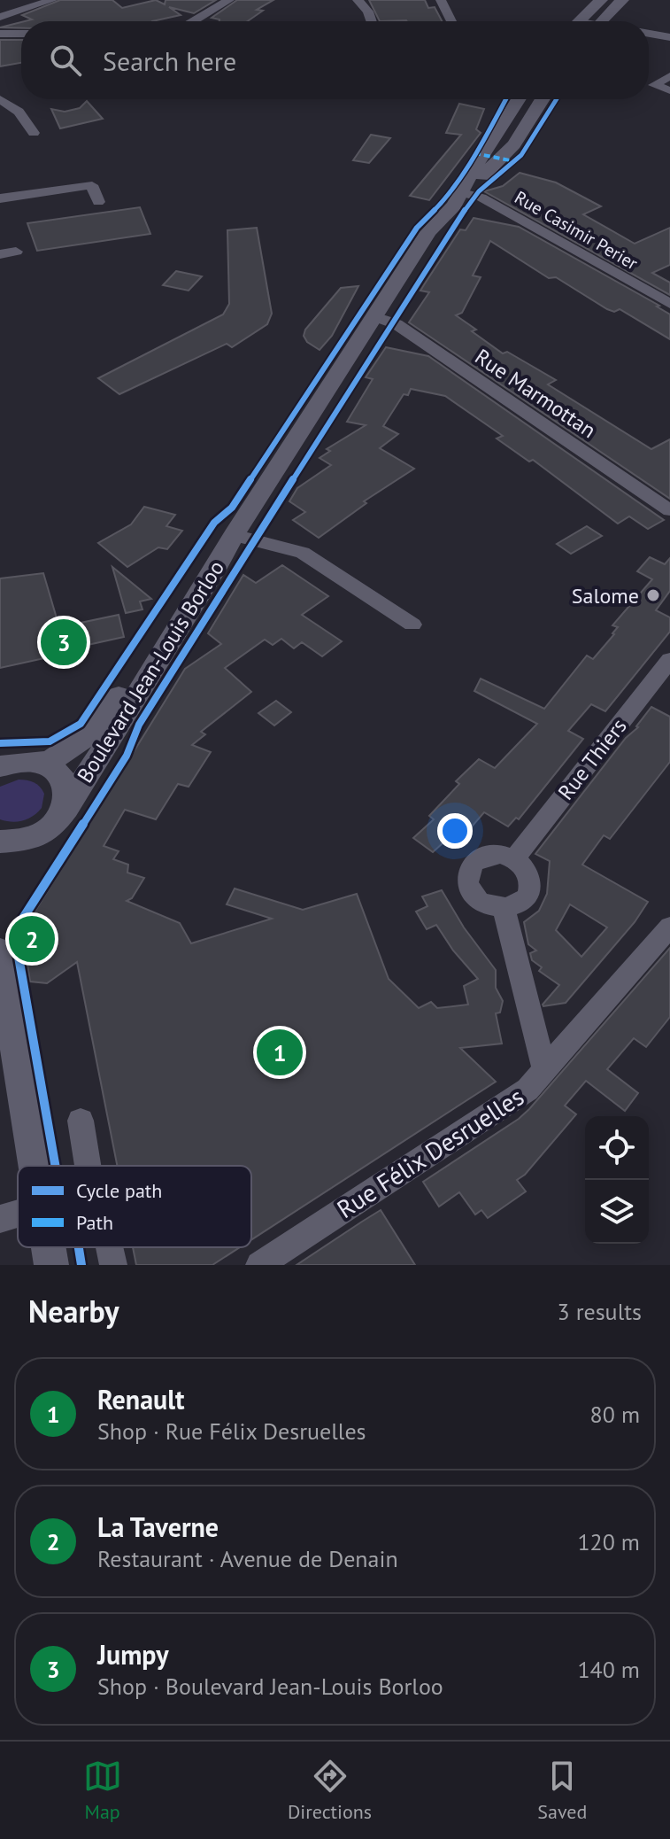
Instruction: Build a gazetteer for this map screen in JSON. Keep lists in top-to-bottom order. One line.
{"streets":{"main road":["Boulevard Jean-Louis Borloo"],"street":["Rue Casimir Perier","Rue Marmottan","Rue Thiers","Rue Félix Desruelles"]},"crossings":[["Rue Casimir Perier","Boulevard Jean-Louis Borloo"],["Rue Marmottan","Boulevard Jean-Louis Borloo"]],"places":["Salome"],"legend":["Cycle path","Path"],"page":{"search":"Search here","pins":["3","2","1"],"heading":["Nearby","3 results"],"list":[{"mark":"1","name":"Renault","note":"Shop · Rue Félix Desruelles","value":"80 m"},{"mark":"2","name":"La Taverne","note":"Restaurant · Avenue de Denain","value":"120 m"},{"mark":"3","name":"Jumpy","note":"Shop · Boulevard Jean-Louis Borloo","value":"140 m"}],"nav":["Map","Directions","Saved"]}}
